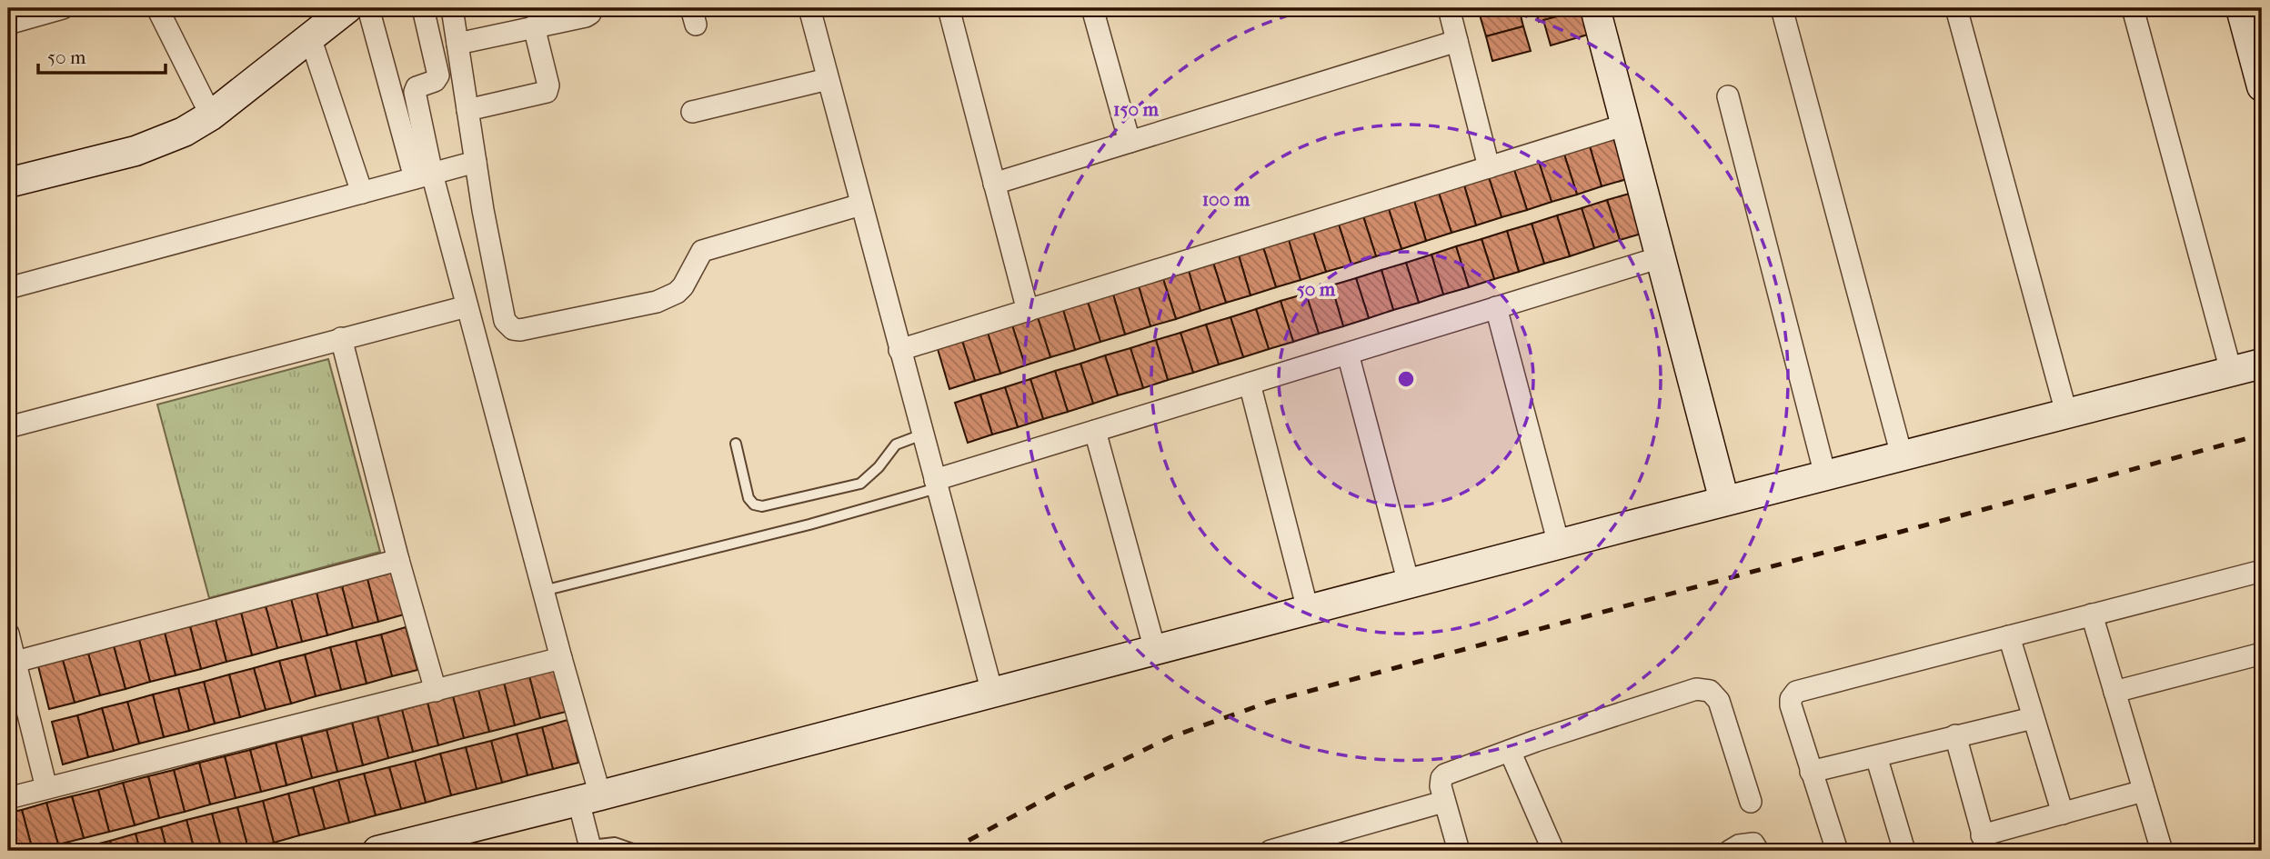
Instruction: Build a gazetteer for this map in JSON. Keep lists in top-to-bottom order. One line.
{"scale_bar":"50 m","rings":["150 m","100 m","50 m"]}
